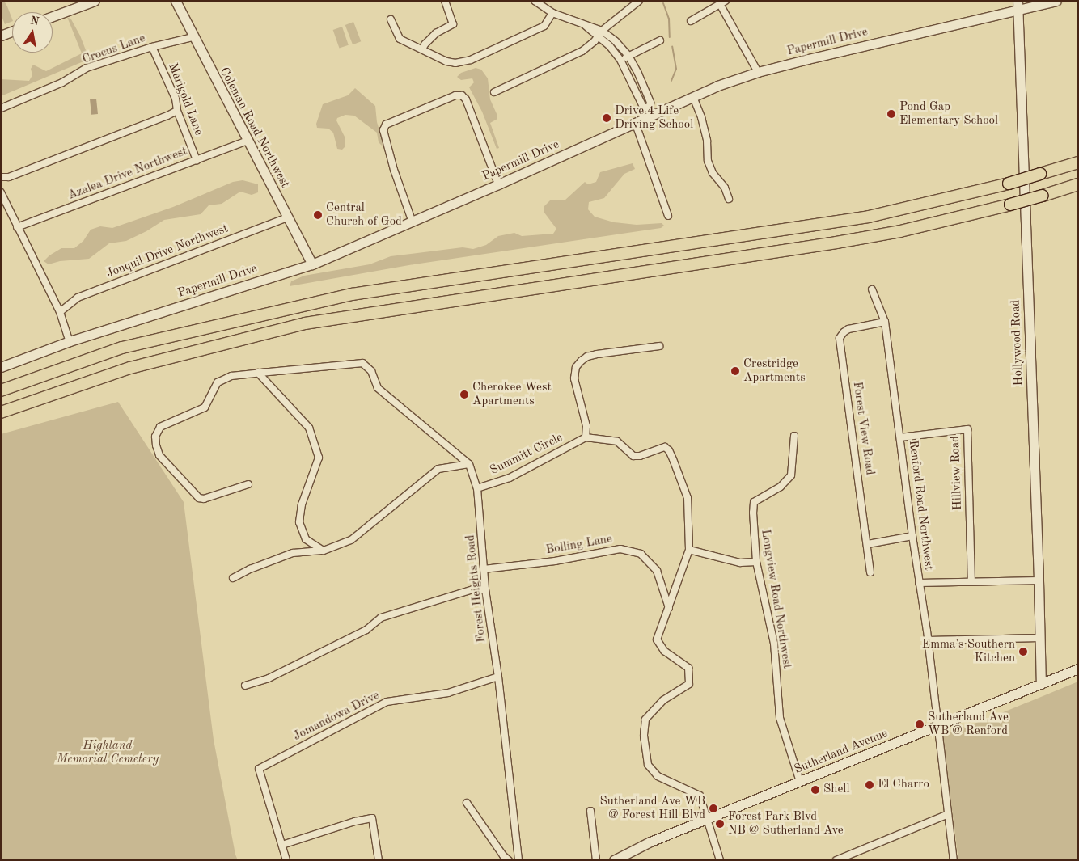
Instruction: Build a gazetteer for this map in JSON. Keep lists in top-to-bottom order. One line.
{"streets":{"street":["Papermill Drive","Crocus Lane","Marigold Lane","Coleman Road Northwest","Azalea Drive Northwest","Jonquil Drive Northwest","Hollywood Road","Forest View Road","Summitt Circle","Hillview Road","Renford Road Northwest","Bolling Lane","Forest Heights Road","Longview Road Northwest","Jomandowa Drive","Sutherland Avenue"]},"crossings":[["Papermill Drive","Coleman Road Northwest"],["Papermill Drive","Hollywood Road"],["Crocus Lane","Marigold Lane"],["Crocus Lane","Coleman Road Northwest"],["Marigold Lane","Azalea Drive Northwest"],["Coleman Road Northwest","Azalea Drive Northwest"],["Coleman Road Northwest","Jonquil Drive Northwest"],["Hollywood Road","Sutherland Avenue"],["Forest View Road","Renford Road Northwest"],["Summitt Circle","Forest Heights Road"],["Hillview Road","Renford Road Northwest"],["Renford Road Northwest","Sutherland Avenue"],["Bolling Lane","Forest Heights Road"],["Forest Heights Road","Jomandowa Drive"],["Longview Road Northwest","Sutherland Avenue"]],"parks":["Highland Memorial Cemetery"],"places":["Pond Gap Elementary School","Drive 4 Life Driving School","Central Church of God","Crestridge Apartments","Cherokee West Apartments","Emma's Southern Kitchen","Sutherland Ave WB @ Renford","El Charro","Shell","Sutherland Ave WB @ Forest Hill Blvd","Forest Park Blvd NB @ Sutherland Ave"],"north":"top"}
